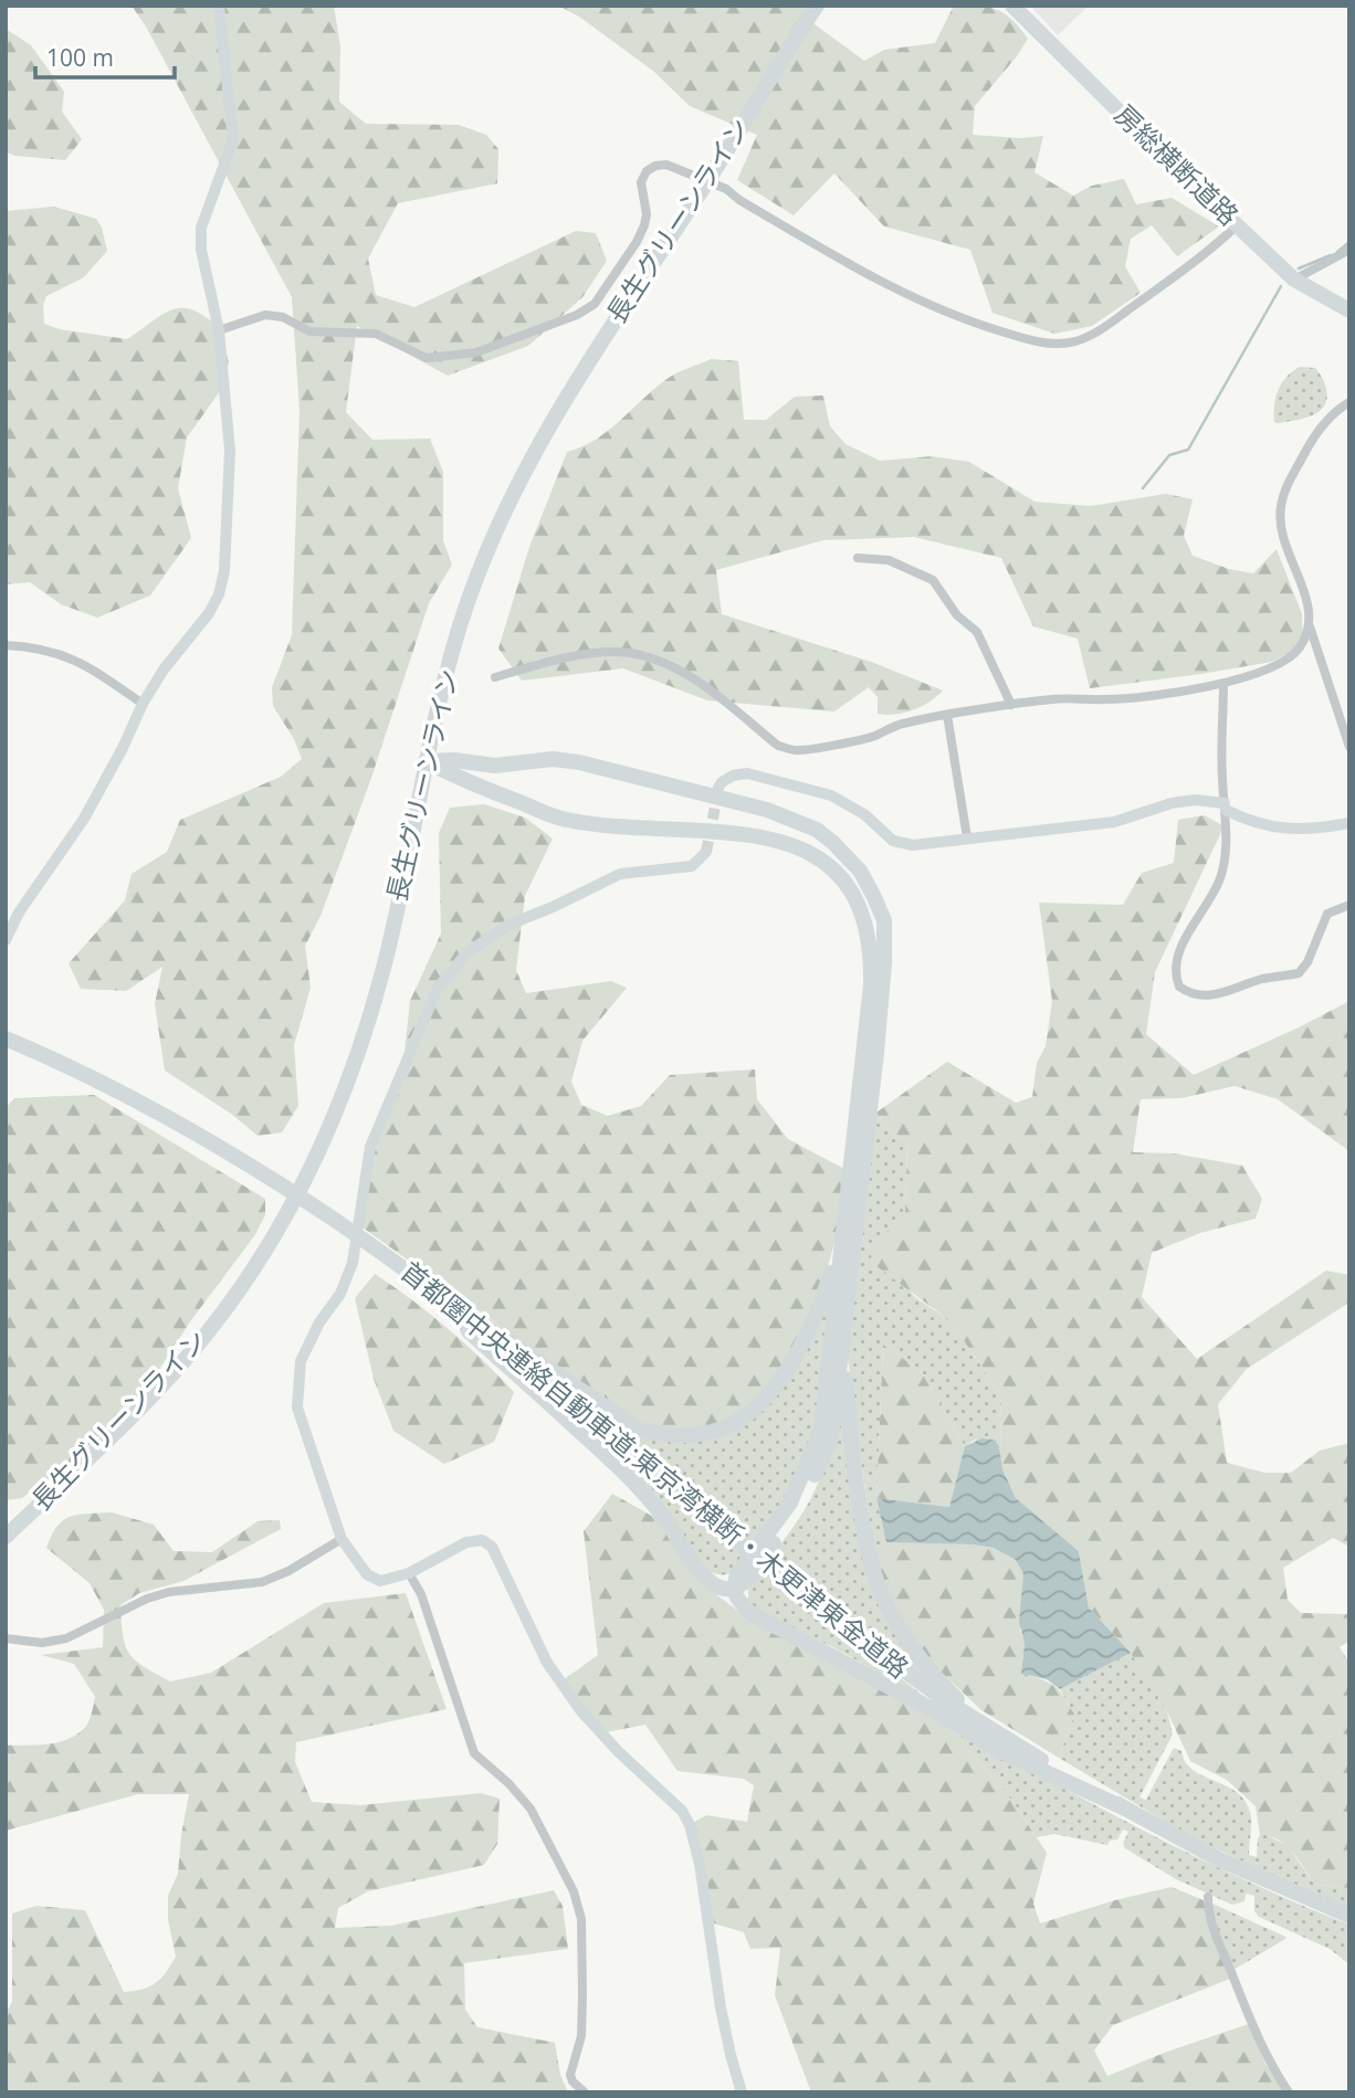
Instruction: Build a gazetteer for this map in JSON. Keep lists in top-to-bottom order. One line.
{"streets":{"highway":["房総横断道路","長生グリーンライン","首都圏中央連絡自動車道;東京湾横断・木更津東金道路"]},"scale_bar":"100 m"}
